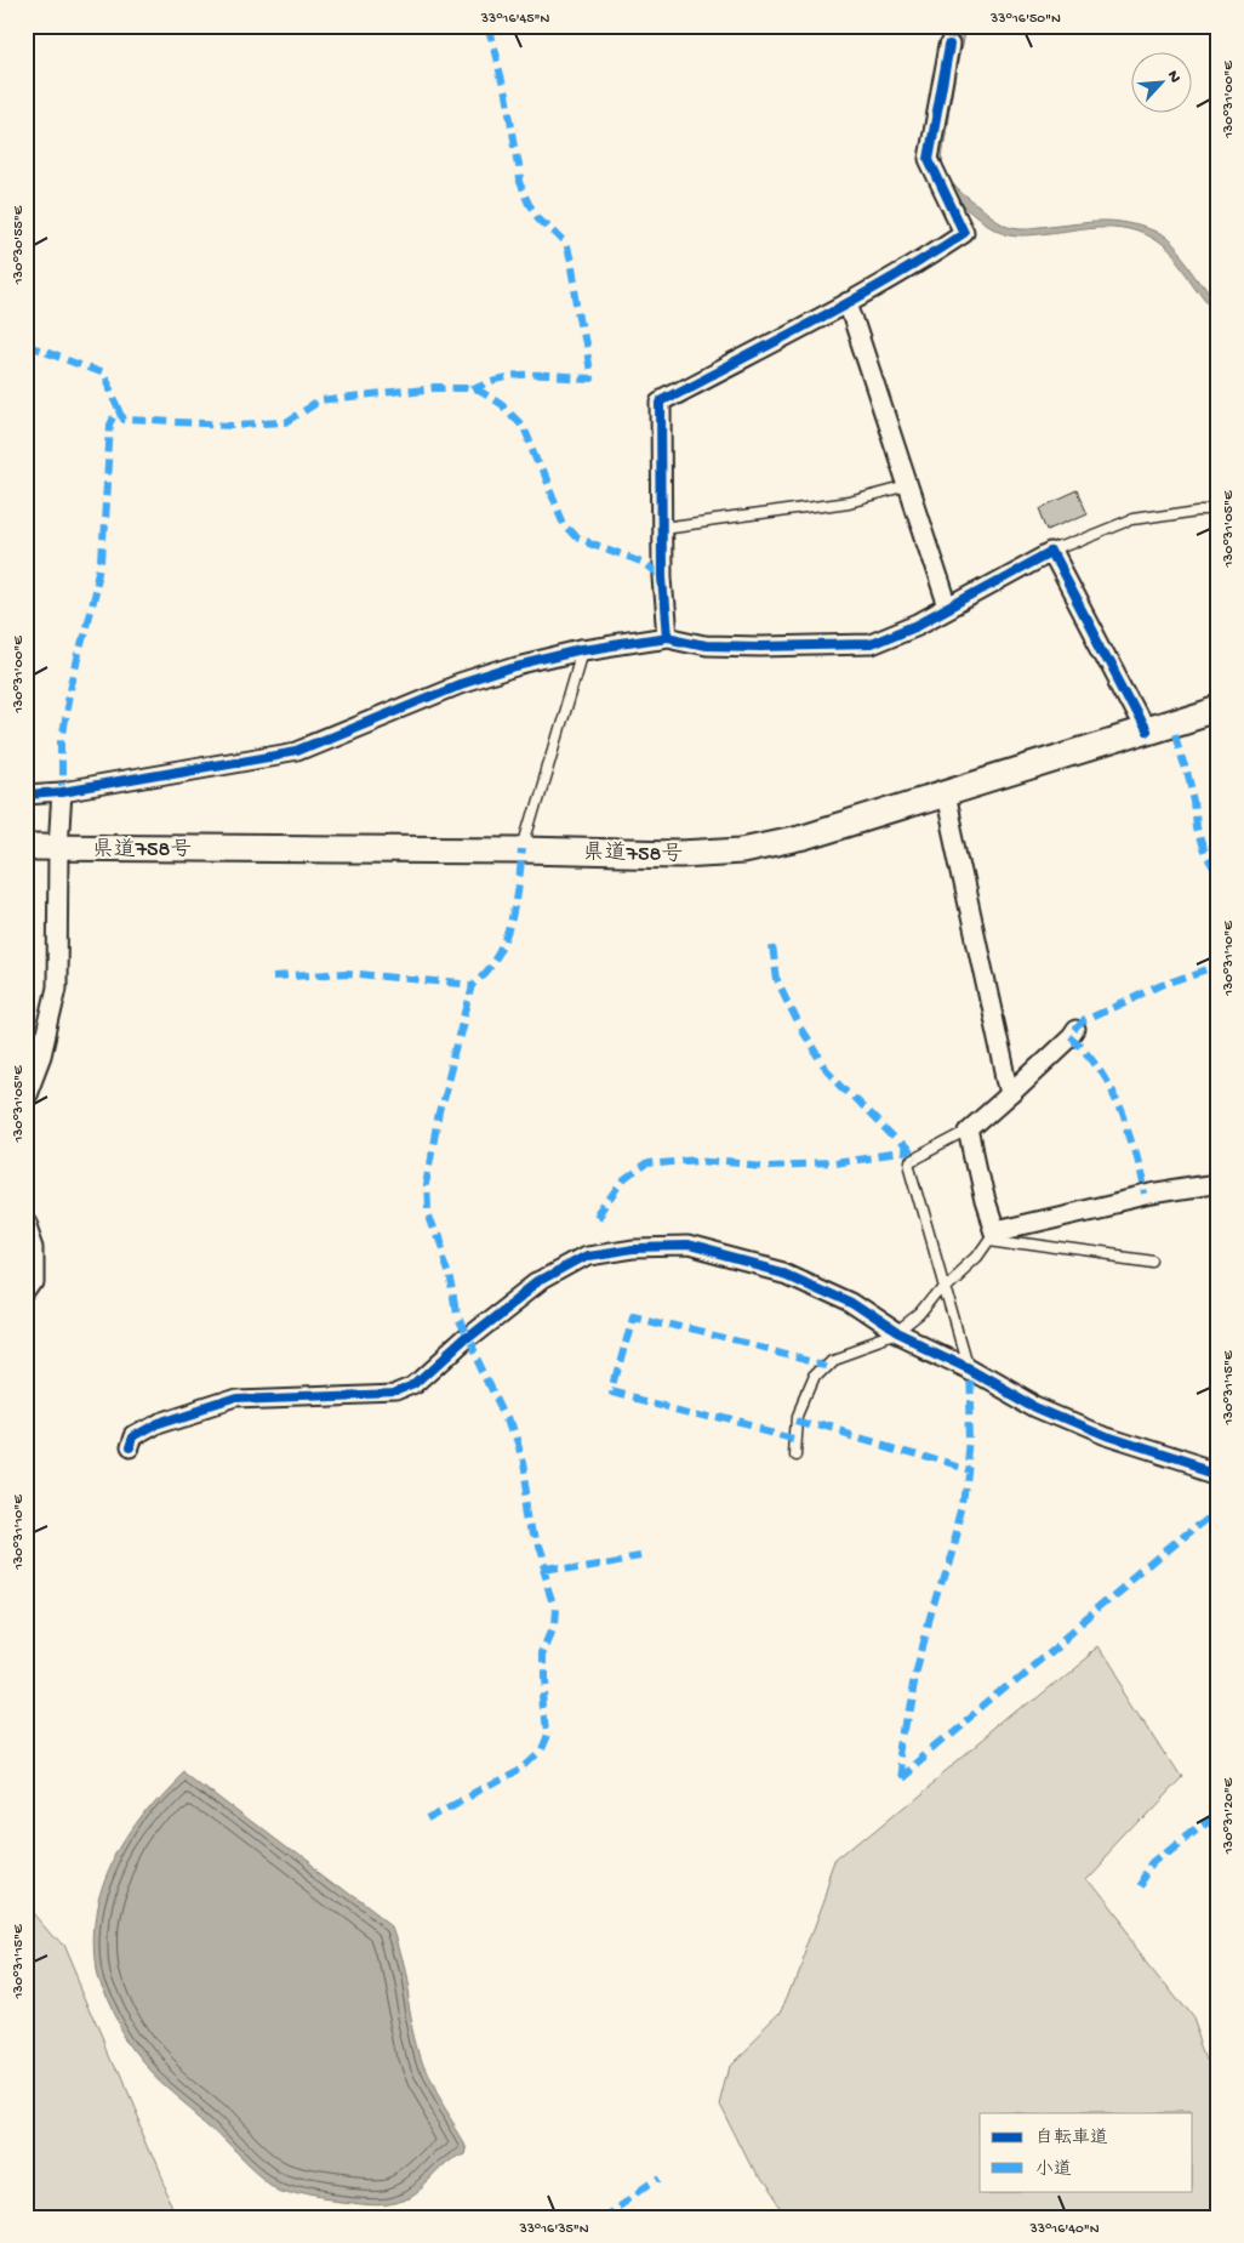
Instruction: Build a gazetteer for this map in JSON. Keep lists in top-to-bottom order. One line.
{"streets":{"main road":["県道758号"]},"legend":["自転車道","小道"],"north":"top right","coordinates":["33°16'45\"N","33°16'50\"N","130°31'00\"E","130°30'55\"E","130°31'05\"E","130°31'10\"E","130°31'15\"E","130°31'20\"E","33°16'35\"N","33°16'40\"N"]}
